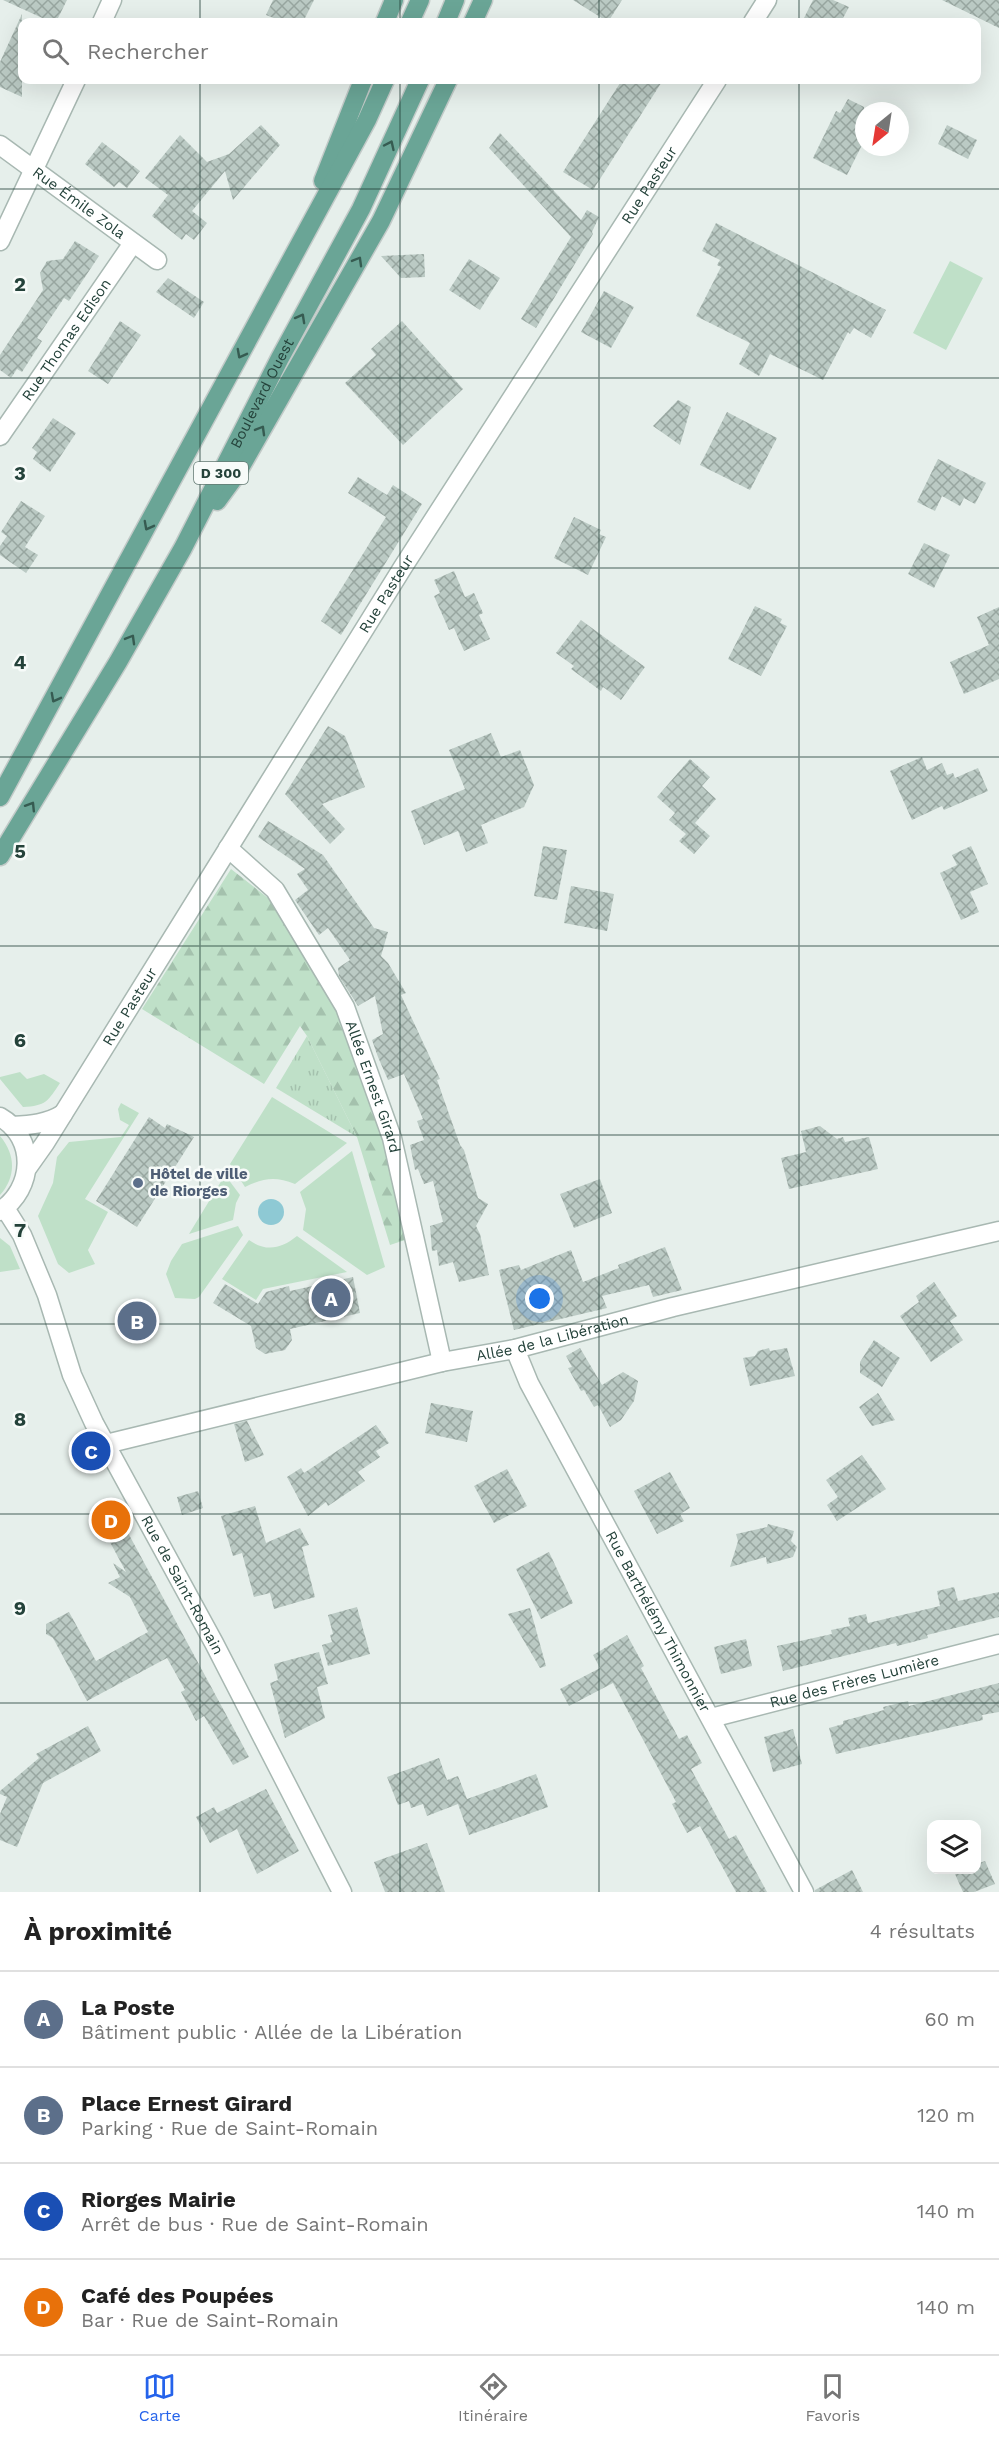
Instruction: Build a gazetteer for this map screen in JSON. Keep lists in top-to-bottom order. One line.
{"streets":{"main road":["Boulevard Ouest","D 300"],"street":["Rue Pasteur","Rue Émile Zola","Rue Thomas Edison","Allée Ernest Girard","Allée de la Libération","Rue de Saint-Romain","Rue Barthélémy Thimonnier","Rue des Frères Lumière"]},"crossings":[["Rue Pasteur","Allée Ernest Girard"],["Rue Pasteur","Rue de Saint-Romain"],["Rue Émile Zola","Rue Thomas Edison"],["Allée Ernest Girard","Allée de la Libération"],["Allée de la Libération","Rue de Saint-Romain"],["Allée de la Libération","Rue Barthélémy Thimonnier"],["Rue Barthélémy Thimonnier","Rue des Frères Lumière"]],"places":["Hôtel de ville de Riorges"],"north":"bottom left","page":{"search":"Rechercher","pins":["A","B","C","D"],"heading":["À proximité","4 résultats"],"list":[{"mark":"A","name":"La Poste","note":"Bâtiment public · Allée de la Libération","value":"60 m"},{"mark":"B","name":"Place Ernest Girard","note":"Parking · Rue de Saint-Romain","value":"120 m"},{"mark":"C","name":"Riorges Mairie","note":"Arrêt de bus · Rue de Saint-Romain","value":"140 m"},{"mark":"D","name":"Café des Poupées","note":"Bar · Rue de Saint-Romain","value":"140 m"}],"nav":["Carte","Itinéraire","Favoris"]},"grid":{"rows":["2","3","4","5","6","7","8","9"]}}
